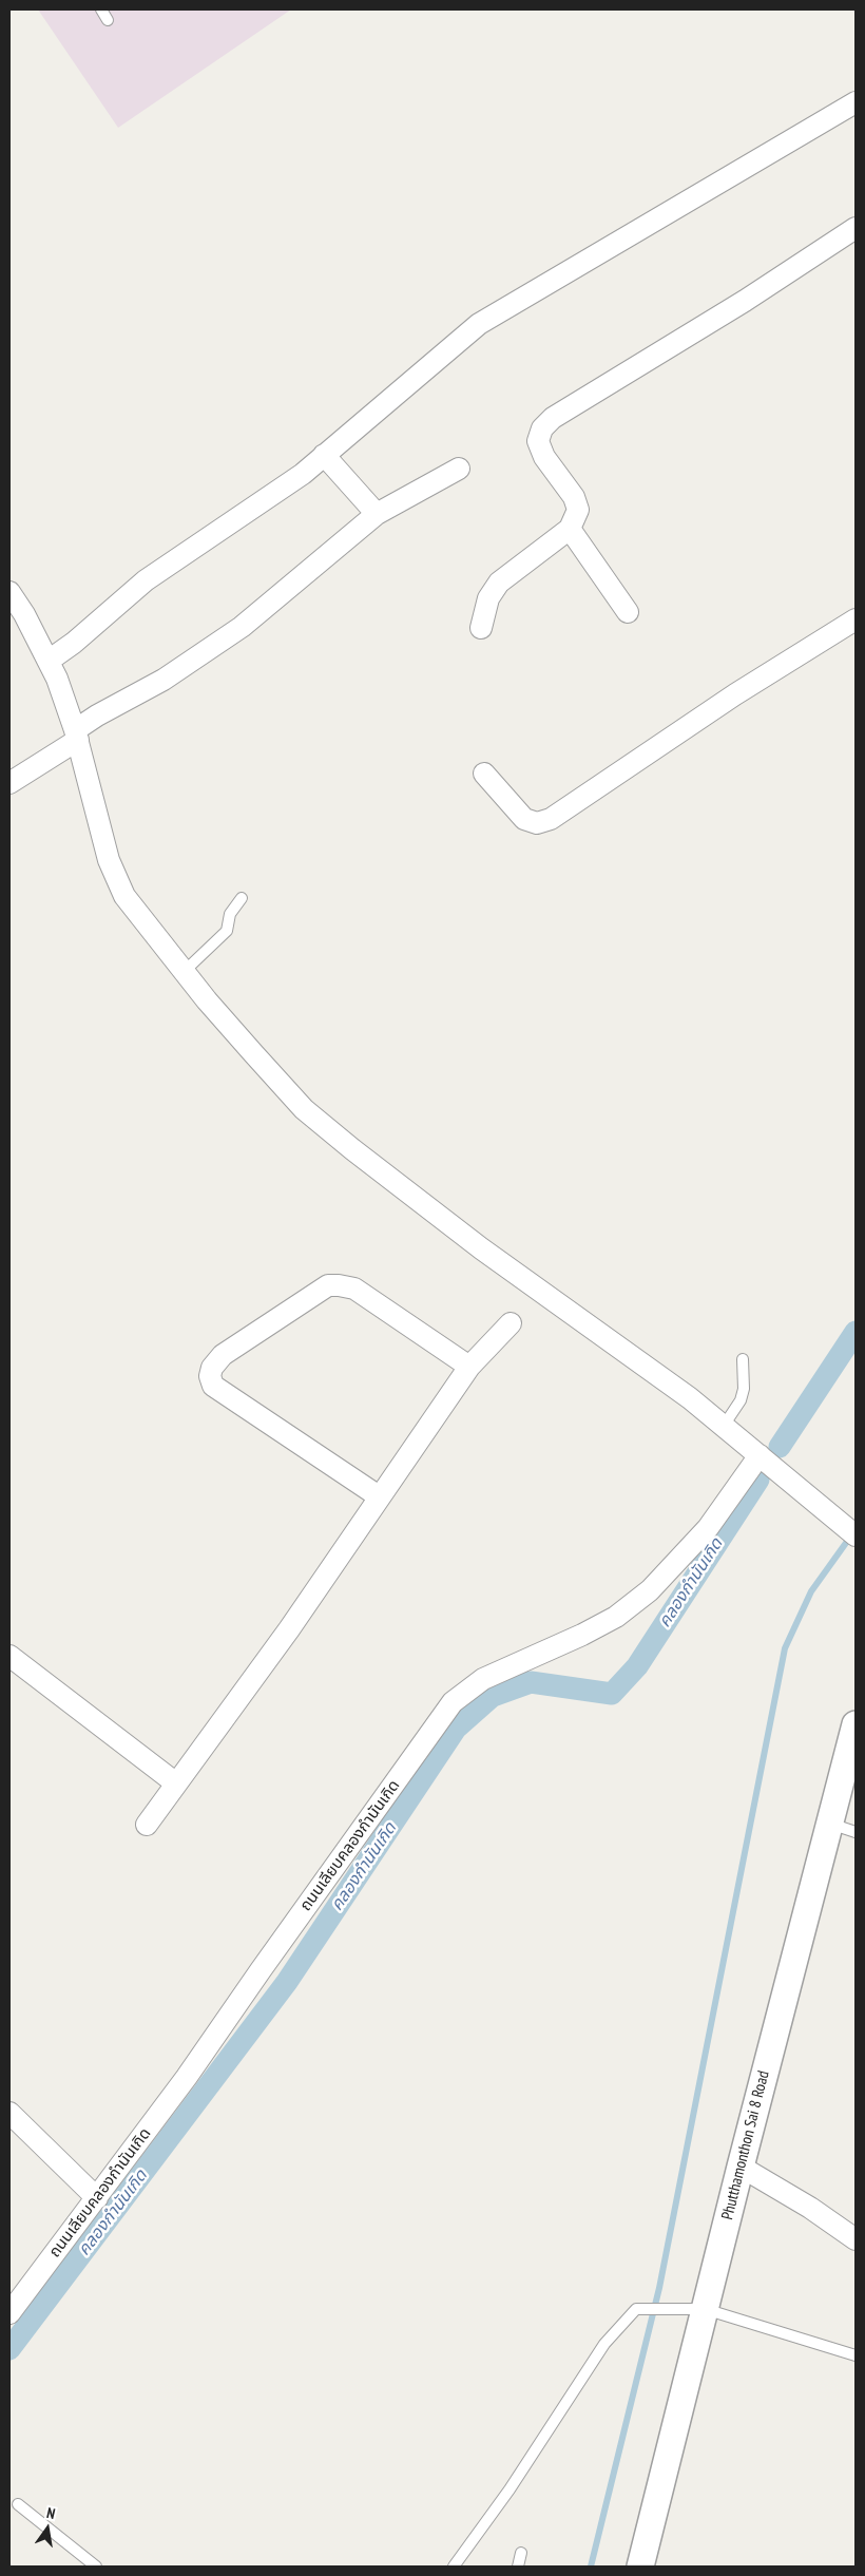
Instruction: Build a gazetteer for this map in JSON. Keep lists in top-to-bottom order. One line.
{"streets":{"street":["ถนนเลียบคลองกำนันเกิด","Phutthamonthon Sai 8 Road"]},"water":["คลองกำนันเกิด"],"north":"top"}
